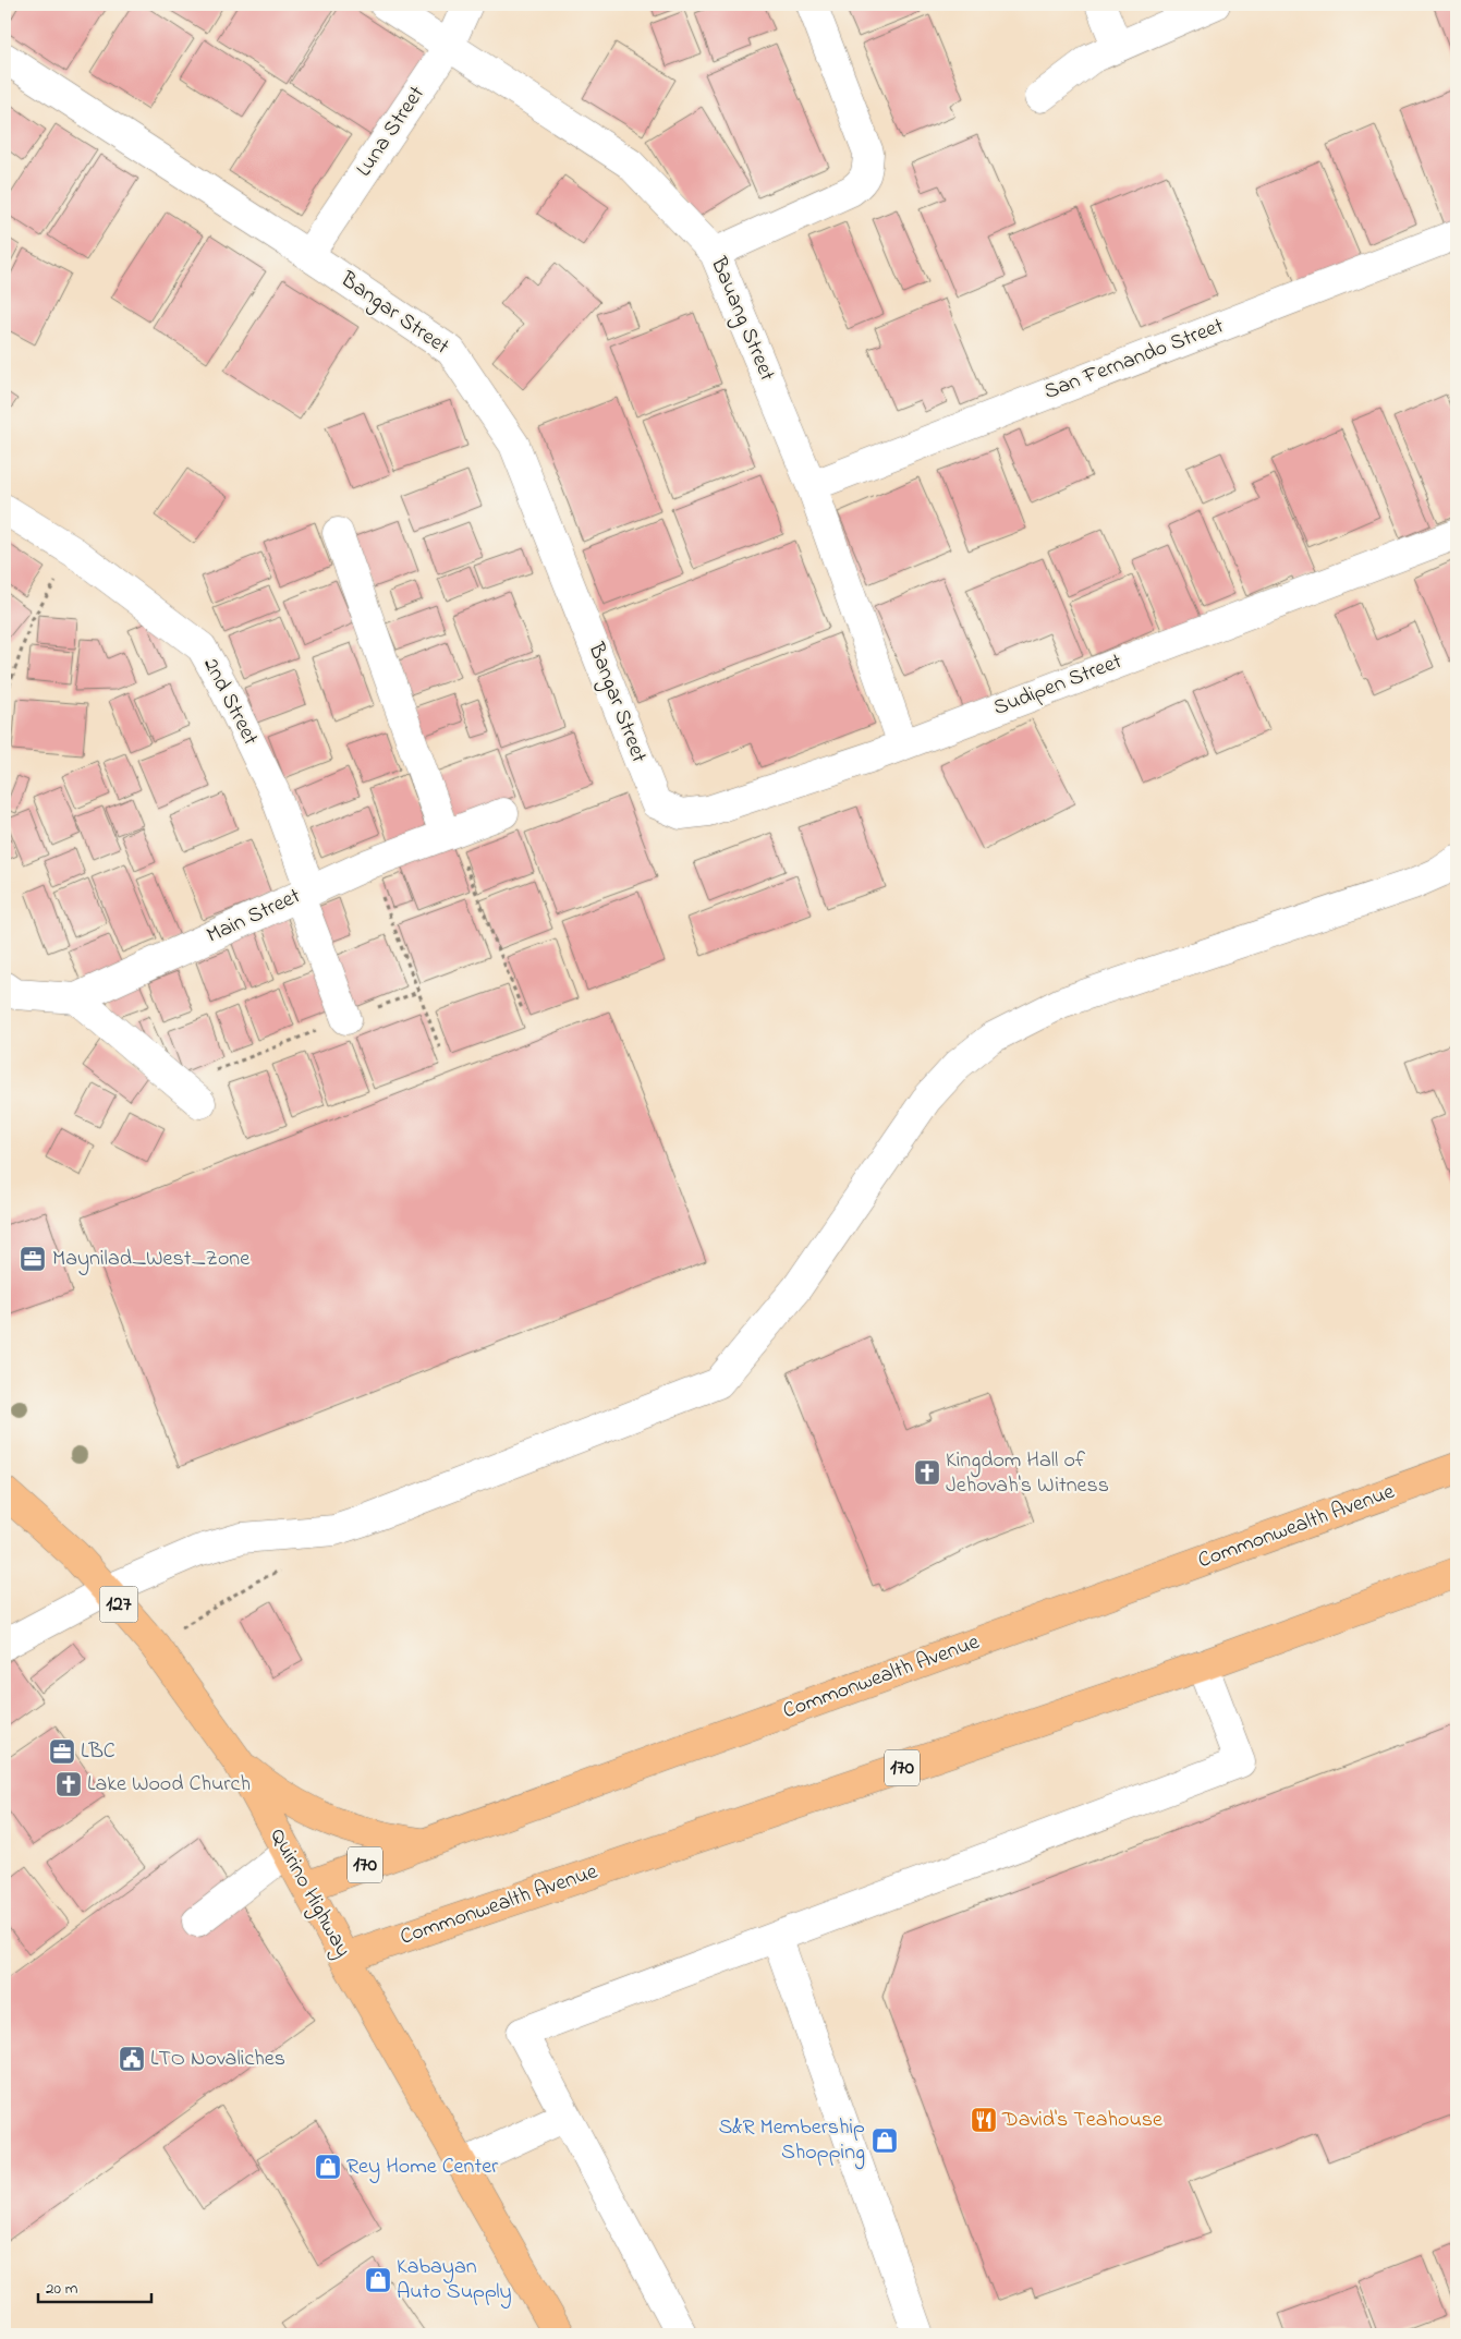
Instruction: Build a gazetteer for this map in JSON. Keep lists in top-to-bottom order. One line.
{"streets":{"main road":["Commonwealth Avenue","127","170","Quirino Highway"],"street":["Luna Street","Bangar Street","Bauang Street","San Fernando Street","Sudipen Street","2nd Street","Main Street"]},"crossings":[["Luna Street","Bangar Street"],["Luna Street","Bauang Street"],["Bangar Street","Sudipen Street"],["Bauang Street","San Fernando Street"],["Bauang Street","Sudipen Street"],["2nd Street","Main Street"],["Commonwealth Avenue","Quirino Highway"]],"places":{"office":["Maynilad_West_Zone","LBC"],"church":["Kingdom Hall of Jehovah's Witness","Lake Wood Church"],"public building":["LTO Novaliches"],"restaurant":["David's Teahouse"],"shop":["S&R Membership Shopping","Rey Home Center","Kabayan Auto Supply"]},"scale_bar":"20 m"}
